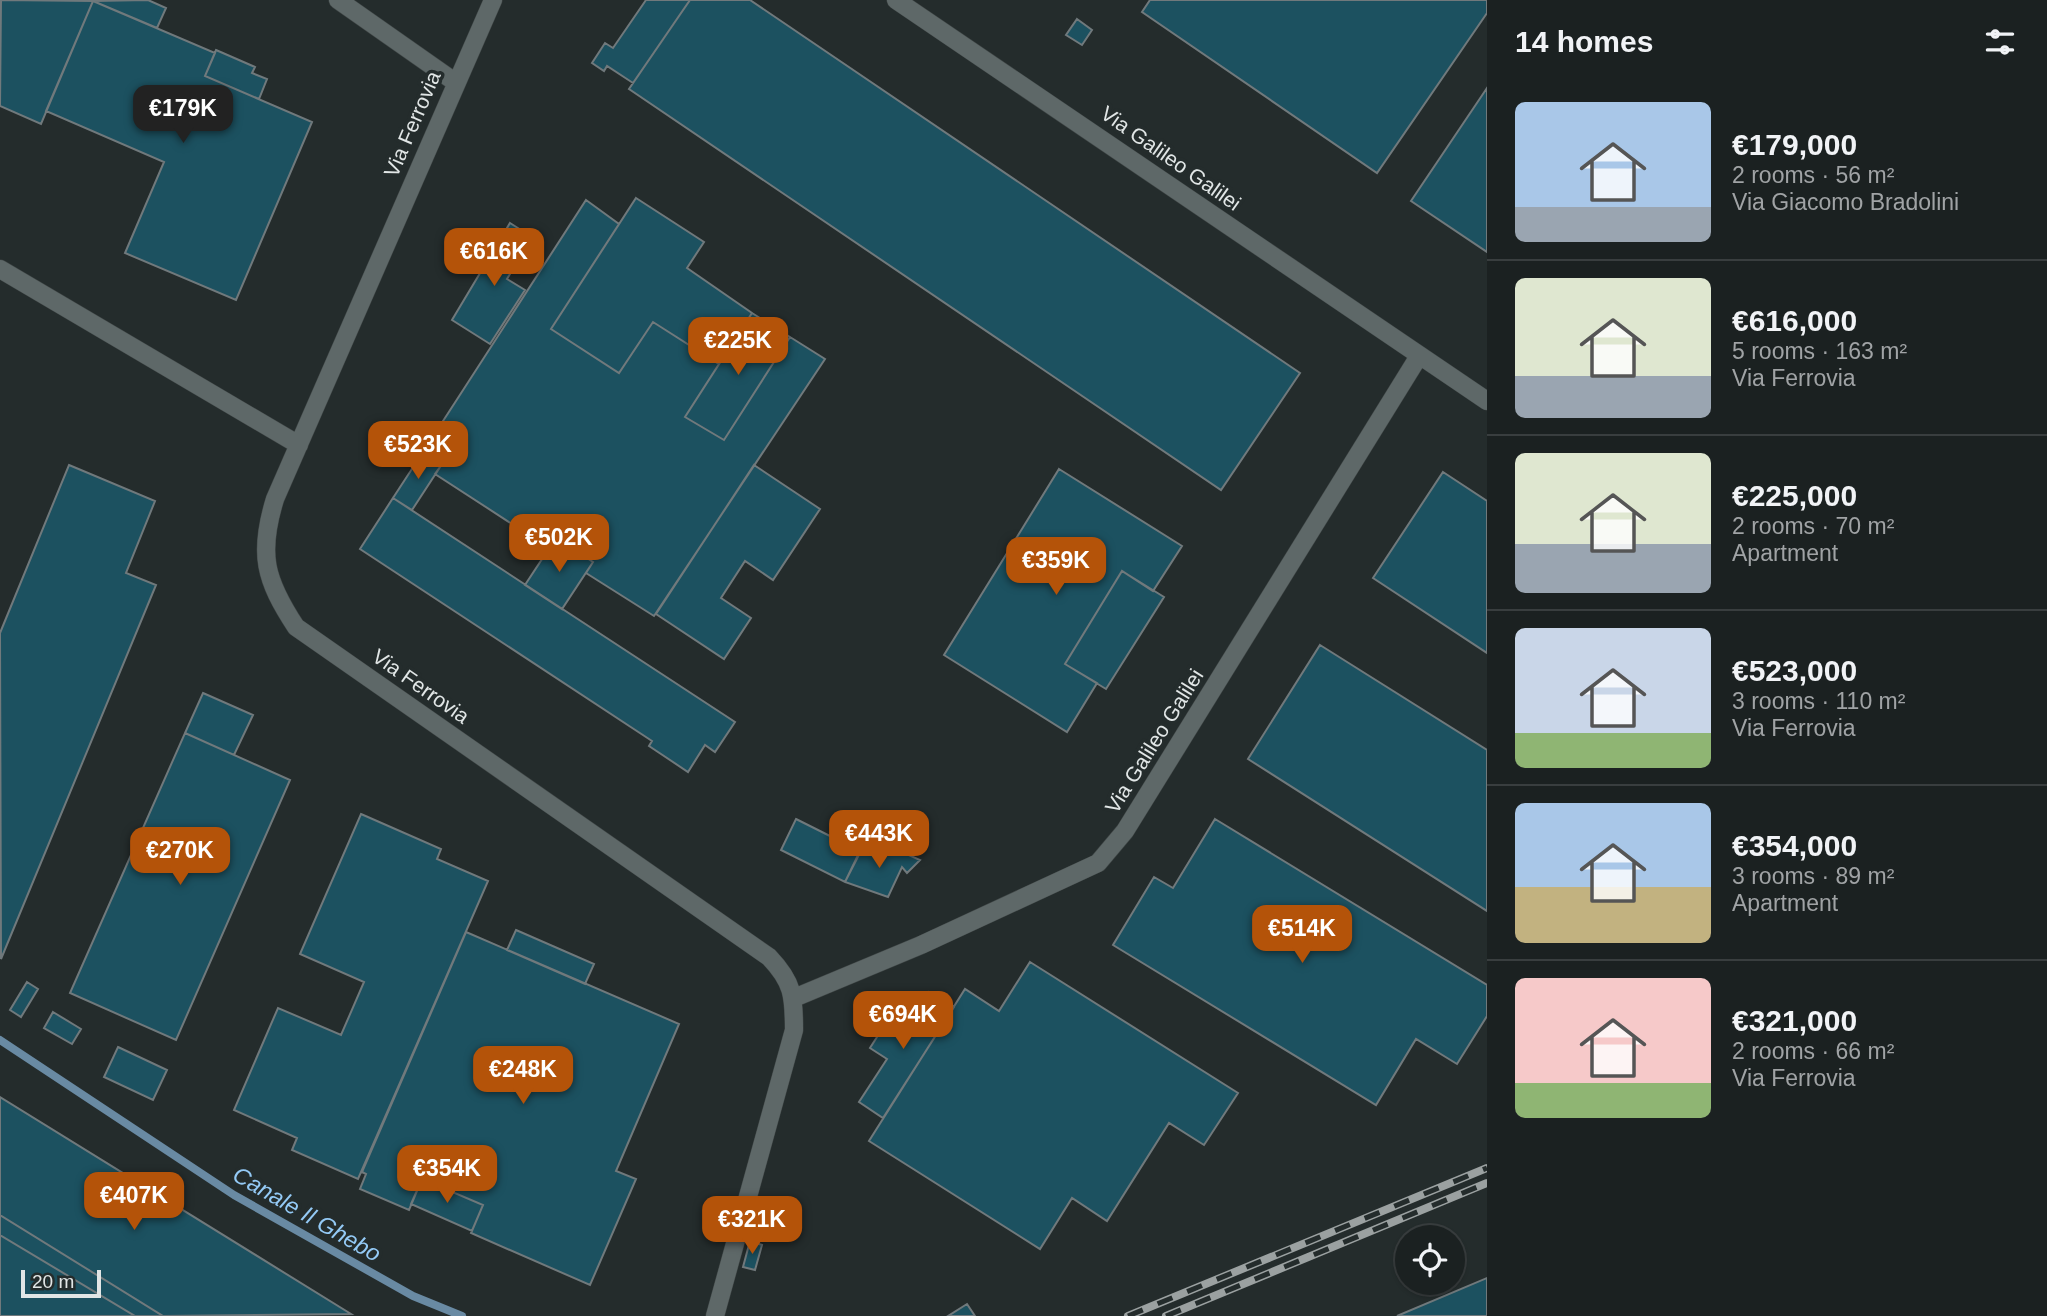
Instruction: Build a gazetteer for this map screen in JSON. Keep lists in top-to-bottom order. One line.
{"streets":{"street":["Via Ferrovia","Via Galileo Galilei"]},"crossings":[["Via Ferrovia","Via Galileo Galilei"]],"water":["Canale Il Ghebo"],"scale_bar":"20 m","page":{"heading":"14 homes","list":[{"name":"€179,000","note":"2 rooms · 56 m² · Via Giacomo Bradolini"},{"name":"€616,000","note":"5 rooms · 163 m² · Via Ferrovia"},{"name":"€225,000","note":"2 rooms · 70 m² · Apartment"},{"name":"€523,000","note":"3 rooms · 110 m² · Via Ferrovia"},{"name":"€354,000","note":"3 rooms · 89 m² · Apartment"},{"name":"€321,000","note":"2 rooms · 66 m² · Via Ferrovia"}],"price":["€179K","€616K","€225K","€523K","€502K","€359K","€443K","€270K","€514K","€694K","€248K","€354K","€407K","€321K"],"scale":"20 m"}}
